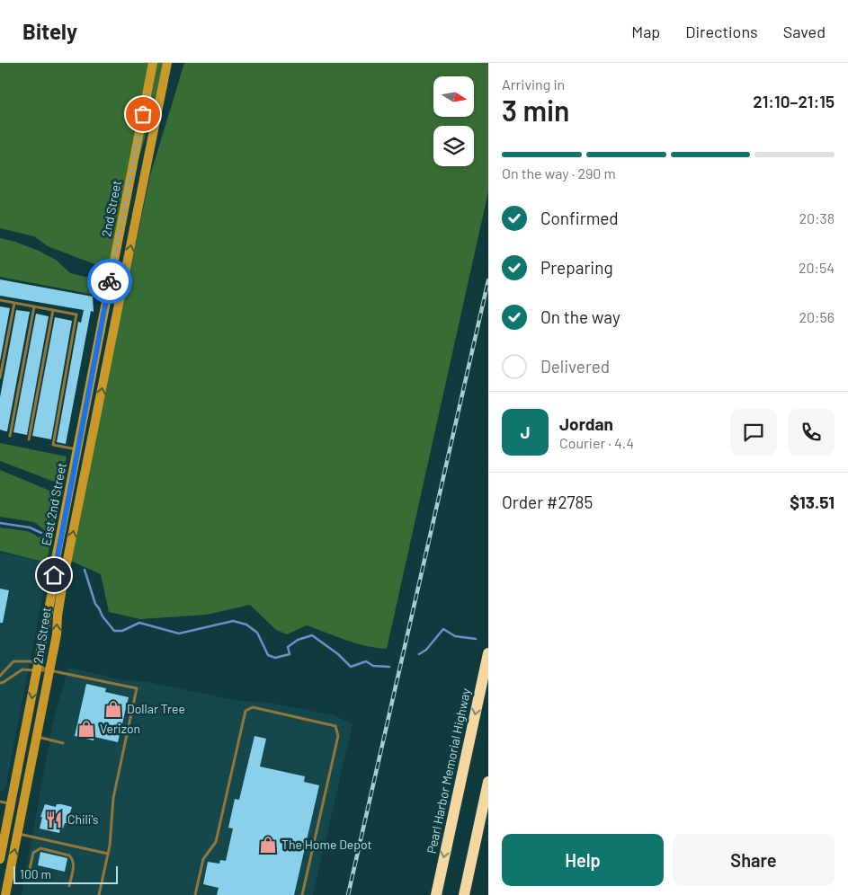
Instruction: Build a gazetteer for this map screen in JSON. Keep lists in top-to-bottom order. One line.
{"streets":{"highway":["Pearl Harbor Memorial Highway"],"street":["2nd Street","East 2nd Street"]},"crossings":[["2nd Street","East 2nd Street"]],"places":{"shop":["Dollar Tree","Verizon","The Home Depot"],"restaurant":["Chili's"]},"scale_bar":"100 m","north":"right","page":{"header":"Bitely","nav":["Map","Directions","Saved"],"heading":["3 min","Arriving in","21:10–21:15"],"panel":["Jordan","Courier · 4.4","Order #2785","$13.51"],"bar":"On the way · 290 m","list":[["Confirmed","20:38"],["Preparing","20:54"],["On the way","20:56"],"Delivered"],"round":"J","buttons":["Help","Share"],"scale":"100 m"}}
